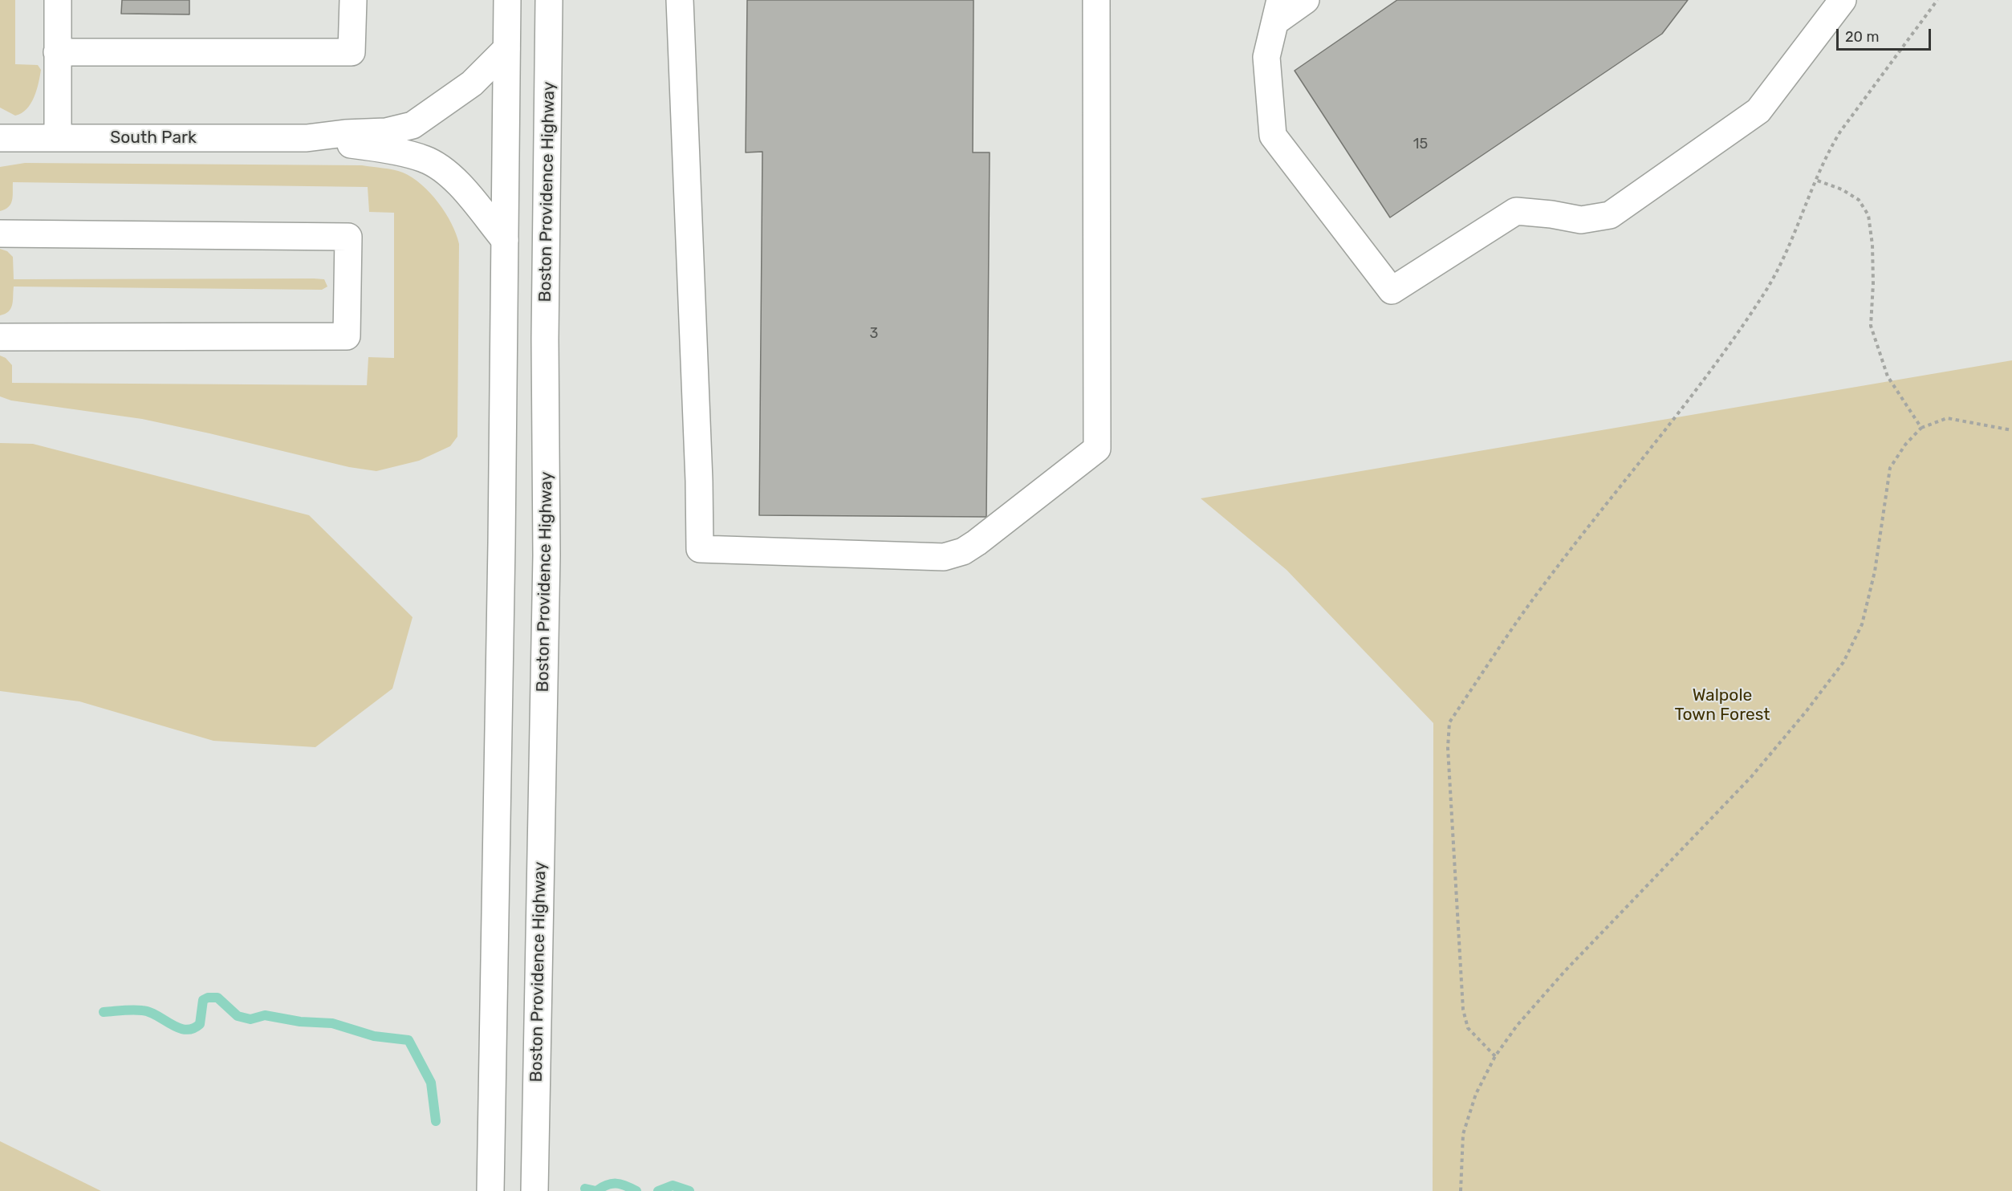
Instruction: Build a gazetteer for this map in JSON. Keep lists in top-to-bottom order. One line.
{"streets":{"main road":["South Park","Boston Providence Highway"]},"parks":["Walpole Town Forest"],"house_numbers":["15","3"],"scale_bar":"20 m"}
